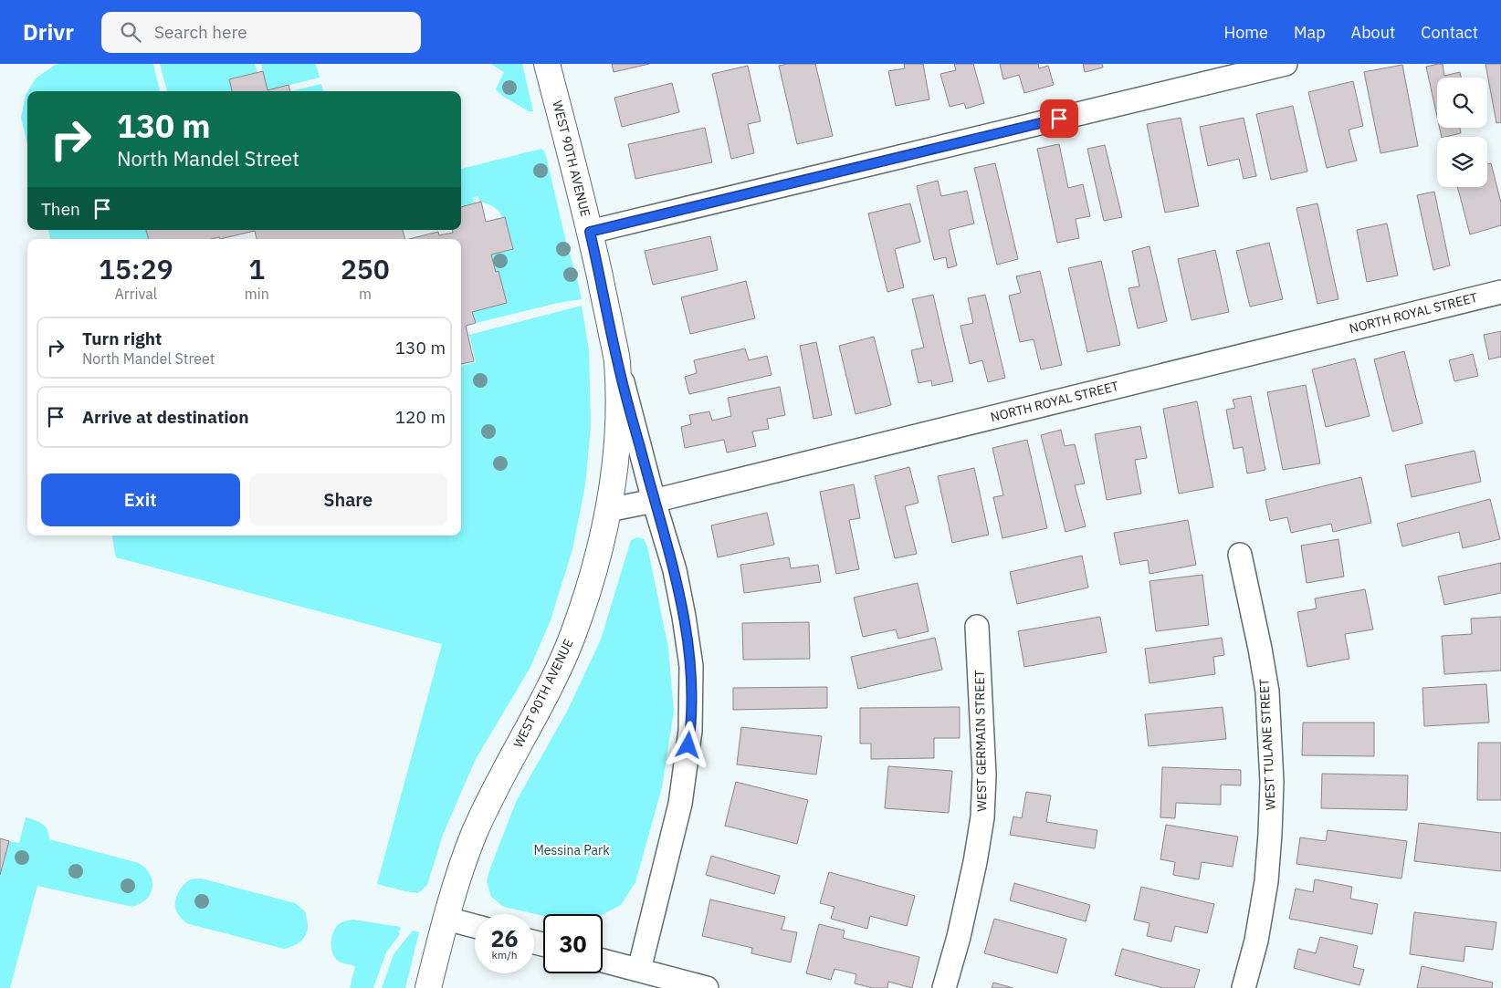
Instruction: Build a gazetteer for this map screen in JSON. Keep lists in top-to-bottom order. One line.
{"streets":{"street":["WEST 90TH AVENUE","NORTH ROYAL STREET","WEST GERMAIN STREET","WEST TULANE STREET"]},"crossings":[["WEST 90TH AVENUE","NORTH ROYAL STREET"]],"parks":["Messina Park"],"page":{"header":"Drivr","search":"Search here","nav":["Home","Map","About","Contact"],"turn":["130 m","North Mandel Street"],"then":"Then","eta":["15:29","Arrival","1","min","250","m"],"list":[{"name":"Turn right","note":"North Mandel Street","value":"130 m"},{"name":"Arrive at destination","value":"120 m"}],"buttons":["Exit","Share"],"speed":"26 km/h","limit":"30"}}
